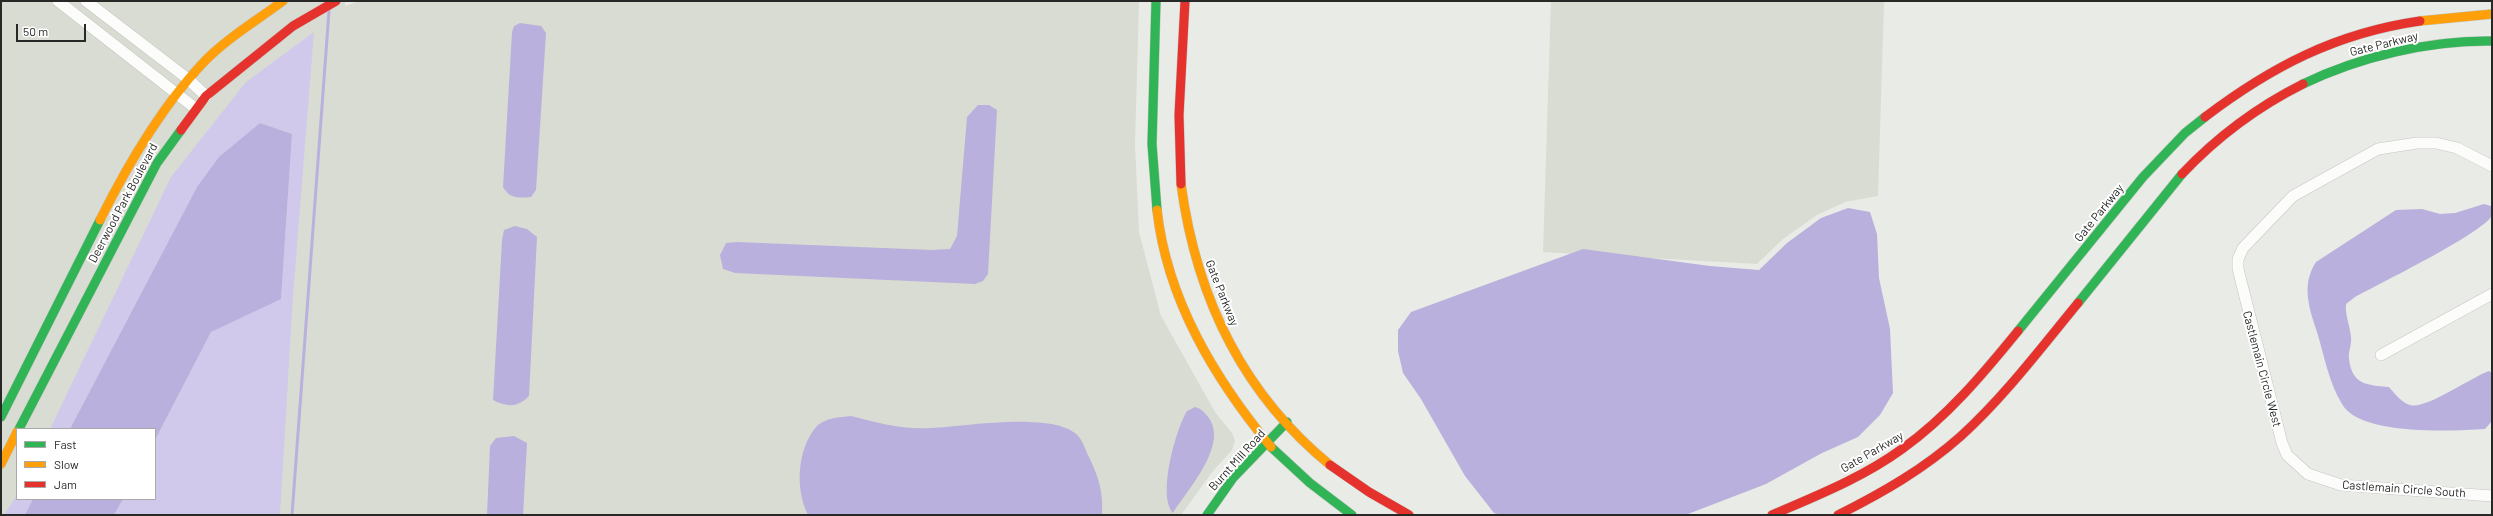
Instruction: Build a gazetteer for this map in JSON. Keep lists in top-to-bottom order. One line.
{"streets":{"main road":["Gate Parkway","Deerwood Park Boulevard","Burnt Mill Road"],"street":["Castlemain Circle West","Castlemain Circle South"]},"crossings":[["Gate Parkway","Burnt Mill Road"],["Castlemain Circle West","Castlemain Circle South"]],"legend":["Fast","Slow","Jam"],"scale_bar":"50 m"}
